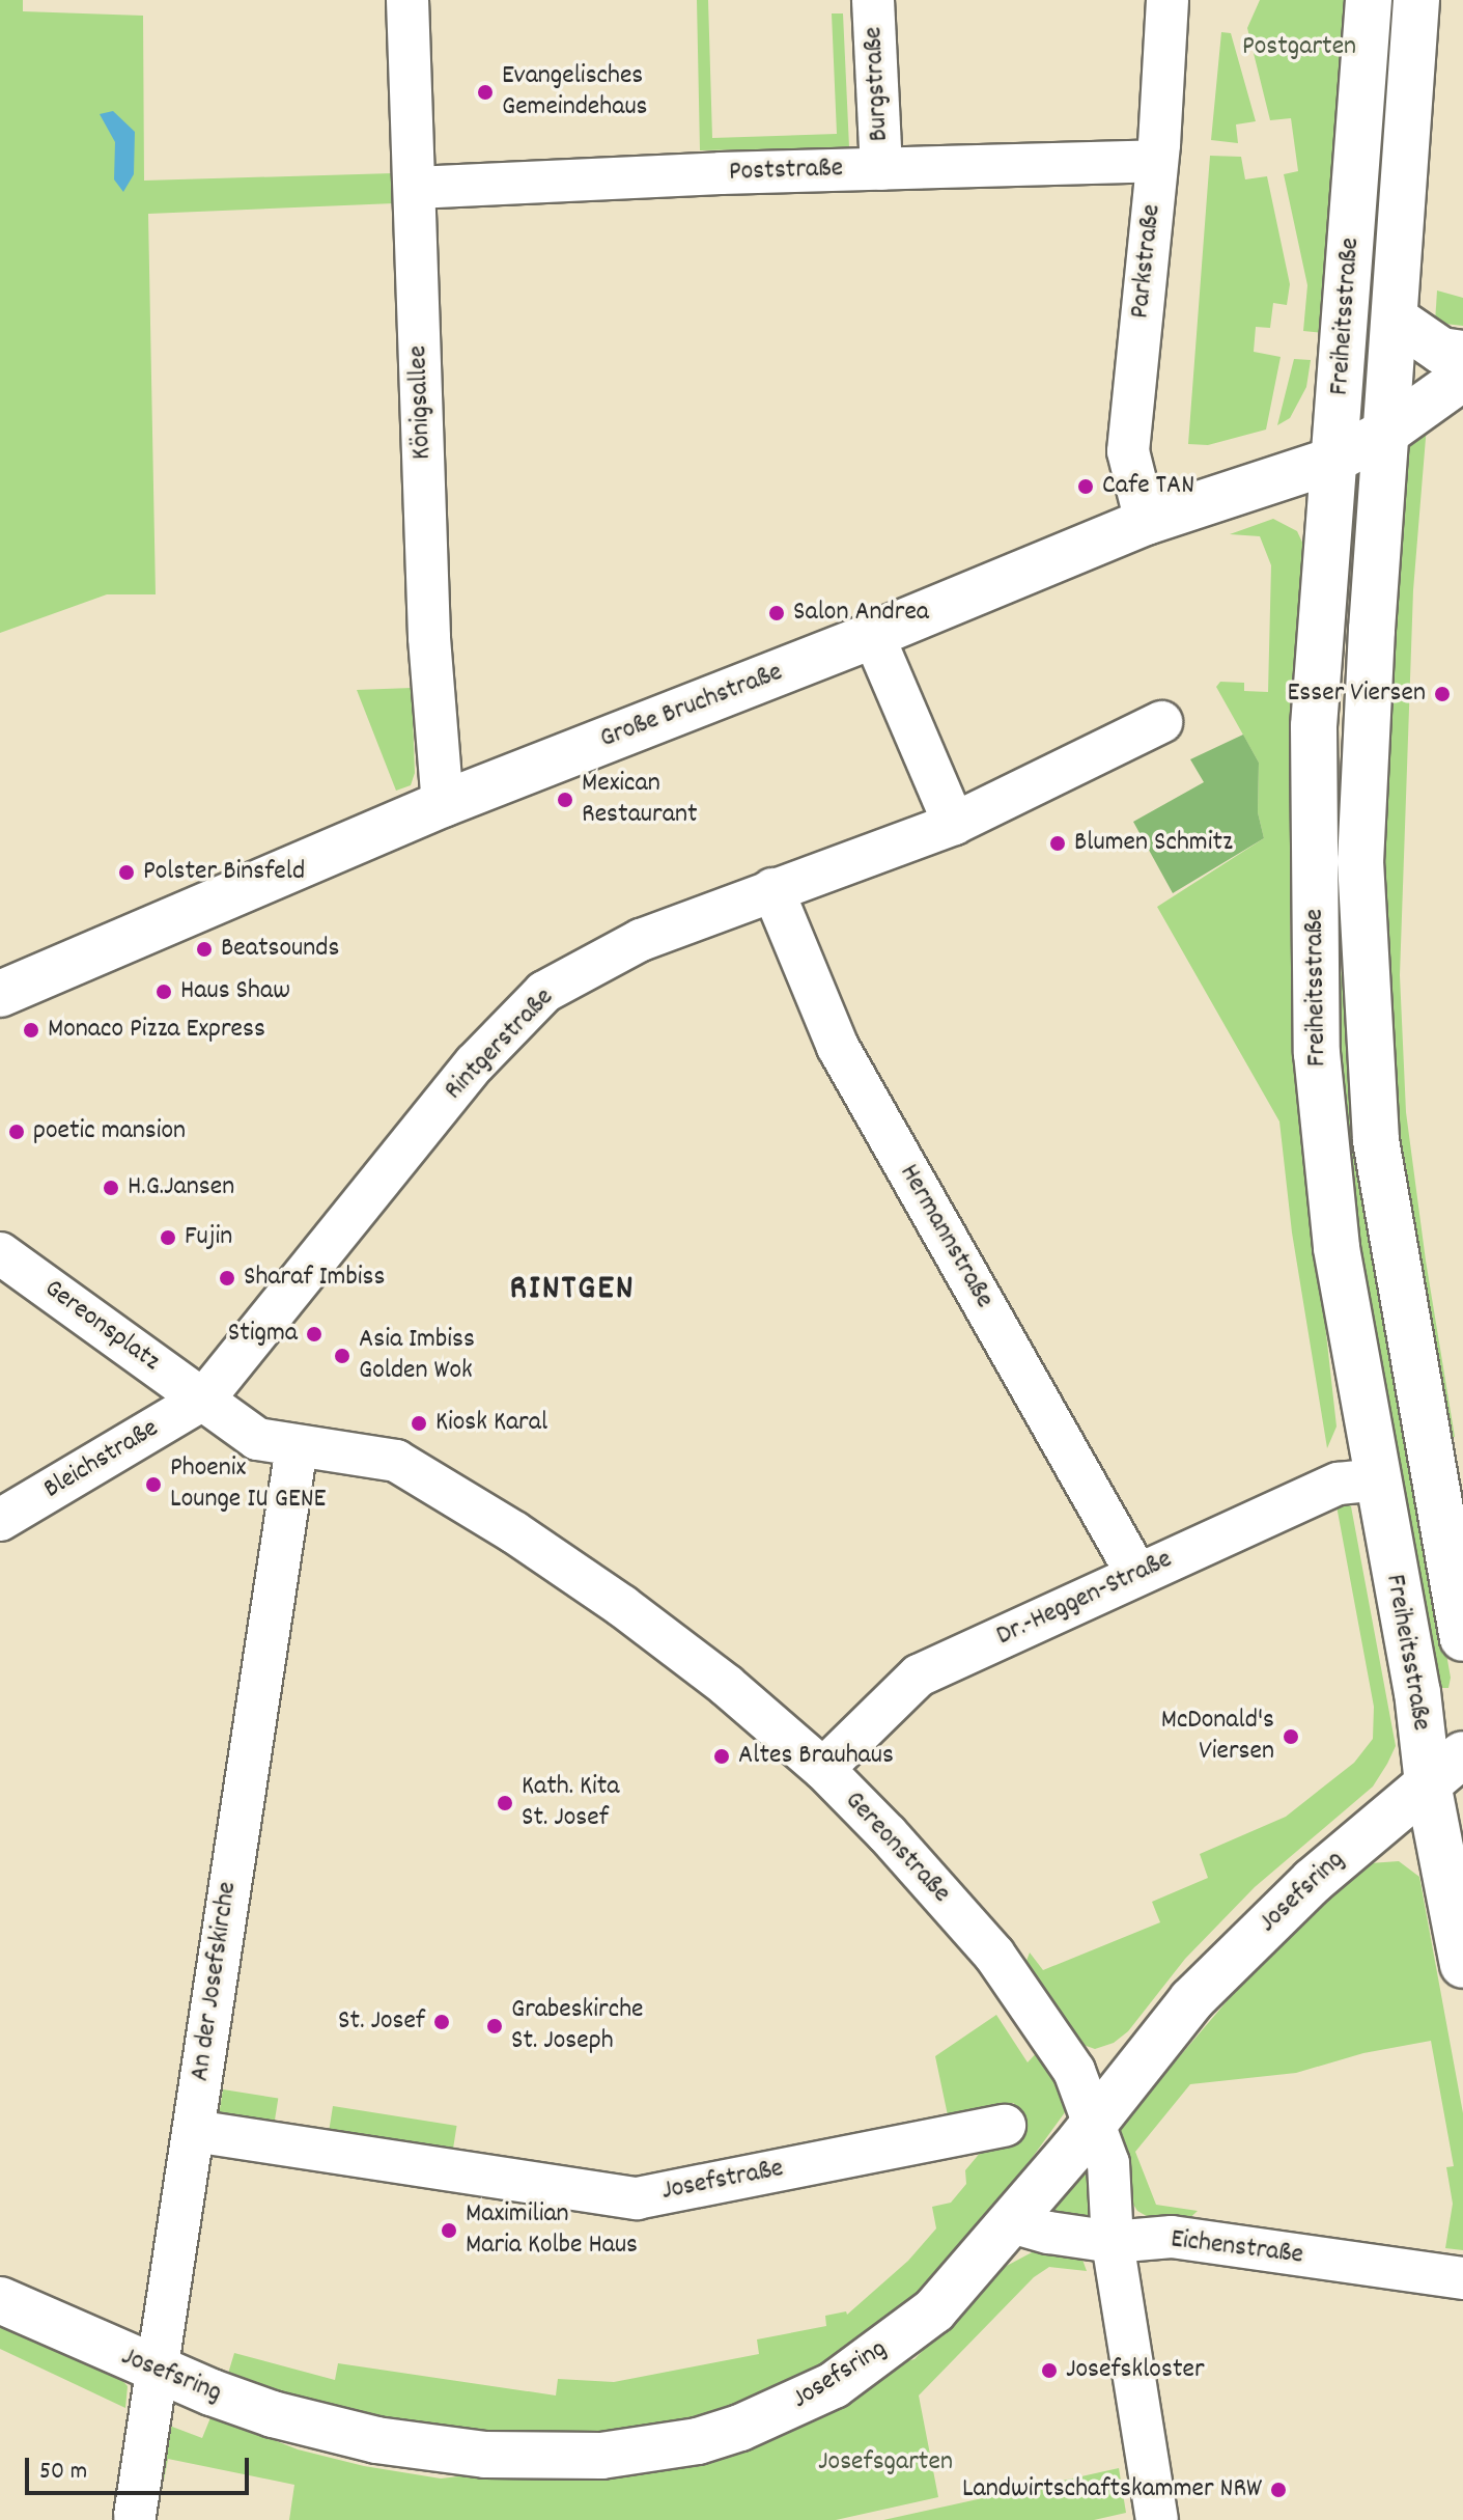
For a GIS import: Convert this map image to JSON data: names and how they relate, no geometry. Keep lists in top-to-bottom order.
{
  "streets": {
    "main road": ["Freiheitsstraße", "Große Bruchstraße", "Josefsring"],
    "street": [
      "Burgstraße",
      "Poststraße",
      "Parkstraße",
      "Königsallee",
      "Rintgerstraße",
      "Hermannstraße",
      "Gereonsplatz",
      "Bleichstraße",
      "Dr.-Heggen-Straße",
      "Gereonstraße",
      "An der Josefskirche",
      "Josefstraße",
      "Eichenstraße"
    ]
  },
  "crossings": [
    ["Burgstraße", "Poststraße"],
    ["Poststraße", "Parkstraße"],
    ["Poststraße", "Königsallee"],
    ["Parkstraße", "Große Bruchstraße"],
    ["Freiheitsstraße", "Große Bruchstraße"],
    ["Freiheitsstraße", "Dr.-Heggen-Straße"],
    ["Freiheitsstraße", "Josefsring"],
    ["Königsallee", "Große Bruchstraße"],
    ["Rintgerstraße", "Hermannstraße"],
    ["Rintgerstraße", "Gereonsplatz"],
    ["Rintgerstraße", "Bleichstraße"],
    ["Rintgerstraße", "Gereonstraße"],
    ["Hermannstraße", "Dr.-Heggen-Straße"],
    ["Gereonsplatz", "Bleichstraße"],
    ["Gereonsplatz", "Gereonstraße"],
    ["Bleichstraße", "Gereonstraße"],
    ["Dr.-Heggen-Straße", "Gereonstraße"],
    ["Gereonstraße", "Josefsring"],
    ["Gereonstraße", "An der Josefskirche"],
    ["Gereonstraße", "Eichenstraße"],
    ["Josefsring", "An der Josefskirche"],
    ["Josefsring", "Eichenstraße"],
    ["An der Josefskirche", "Josefstraße"]
  ],
  "districts": ["RINTGEN"],
  "parks": ["Postgarten", "Josefsgarten"],
  "places": [
    "Evangelisches Gemeindehaus",
    "Cafe TAN",
    "Salon Andrea",
    "Esser Viersen",
    "Mexican Restaurant",
    "Blumen Schmitz",
    "Polster Binsfeld",
    "Beatsounds",
    "Haus Shaw",
    "Monaco Pizza Express",
    "poetic mansion",
    "H.G.Jansen",
    "Fujin",
    "Sharaf Imbiss",
    "Stigma",
    "Asia Imbiss Golden Wok",
    "Kiosk Karal",
    "Phoenix Lounge IU GENE",
    "McDonald's Viersen",
    "Altes Brauhaus",
    "Kath. Kita St. Josef",
    "St. Josef",
    "Grabeskirche St. Joseph",
    "Maximilian Maria Kolbe Haus",
    "Josefskloster",
    "Landwirtschaftskammer NRW"
  ],
  "scale_bar": "50 m"
}
